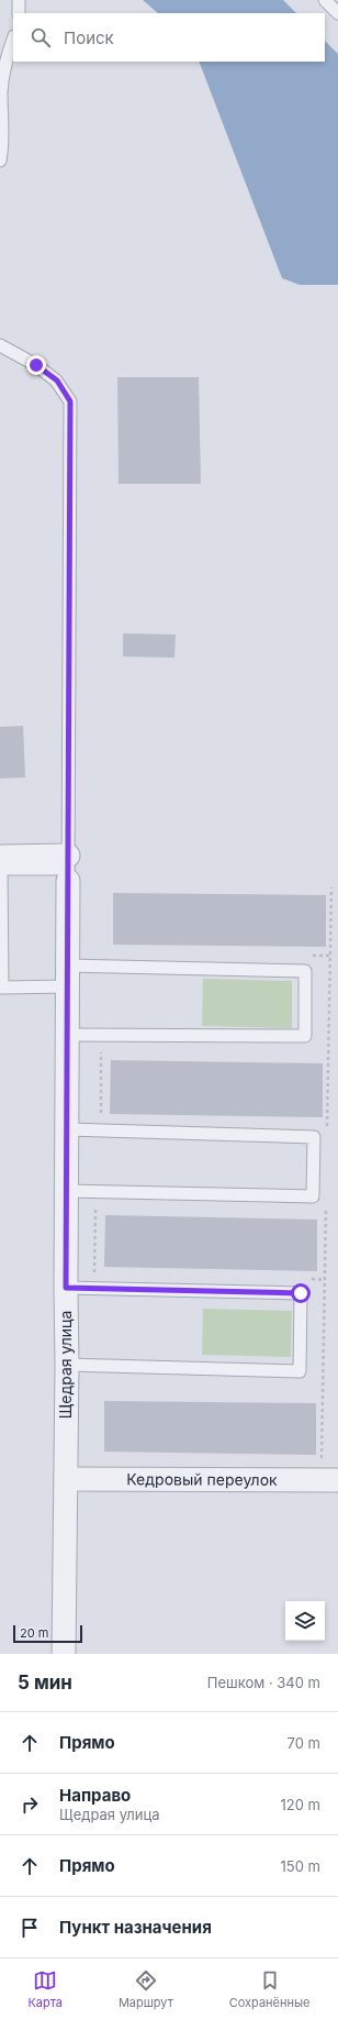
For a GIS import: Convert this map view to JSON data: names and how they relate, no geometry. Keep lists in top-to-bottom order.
{
  "streets": {
    "street": ["Щедрая улица", "Кедровый переулок"]
  },
  "crossings": [
    ["Щедрая улица", "Кедровый переулок"]
  ],
  "scale_bar": "20 m",
  "page": {
    "search": "Поиск",
    "scale": "20 m",
    "heading": ["5 мин", "Пешком · 340 m"],
    "list": [
      ["Прямо", "70 m"],
      ["Направо", "Щедрая улица", "120 m"],
      ["Прямо", "150 m"],
      "Пункт назначения"
    ],
    "nav": ["Карта", "Маршрут", "Сохранённые"]
  }
}
